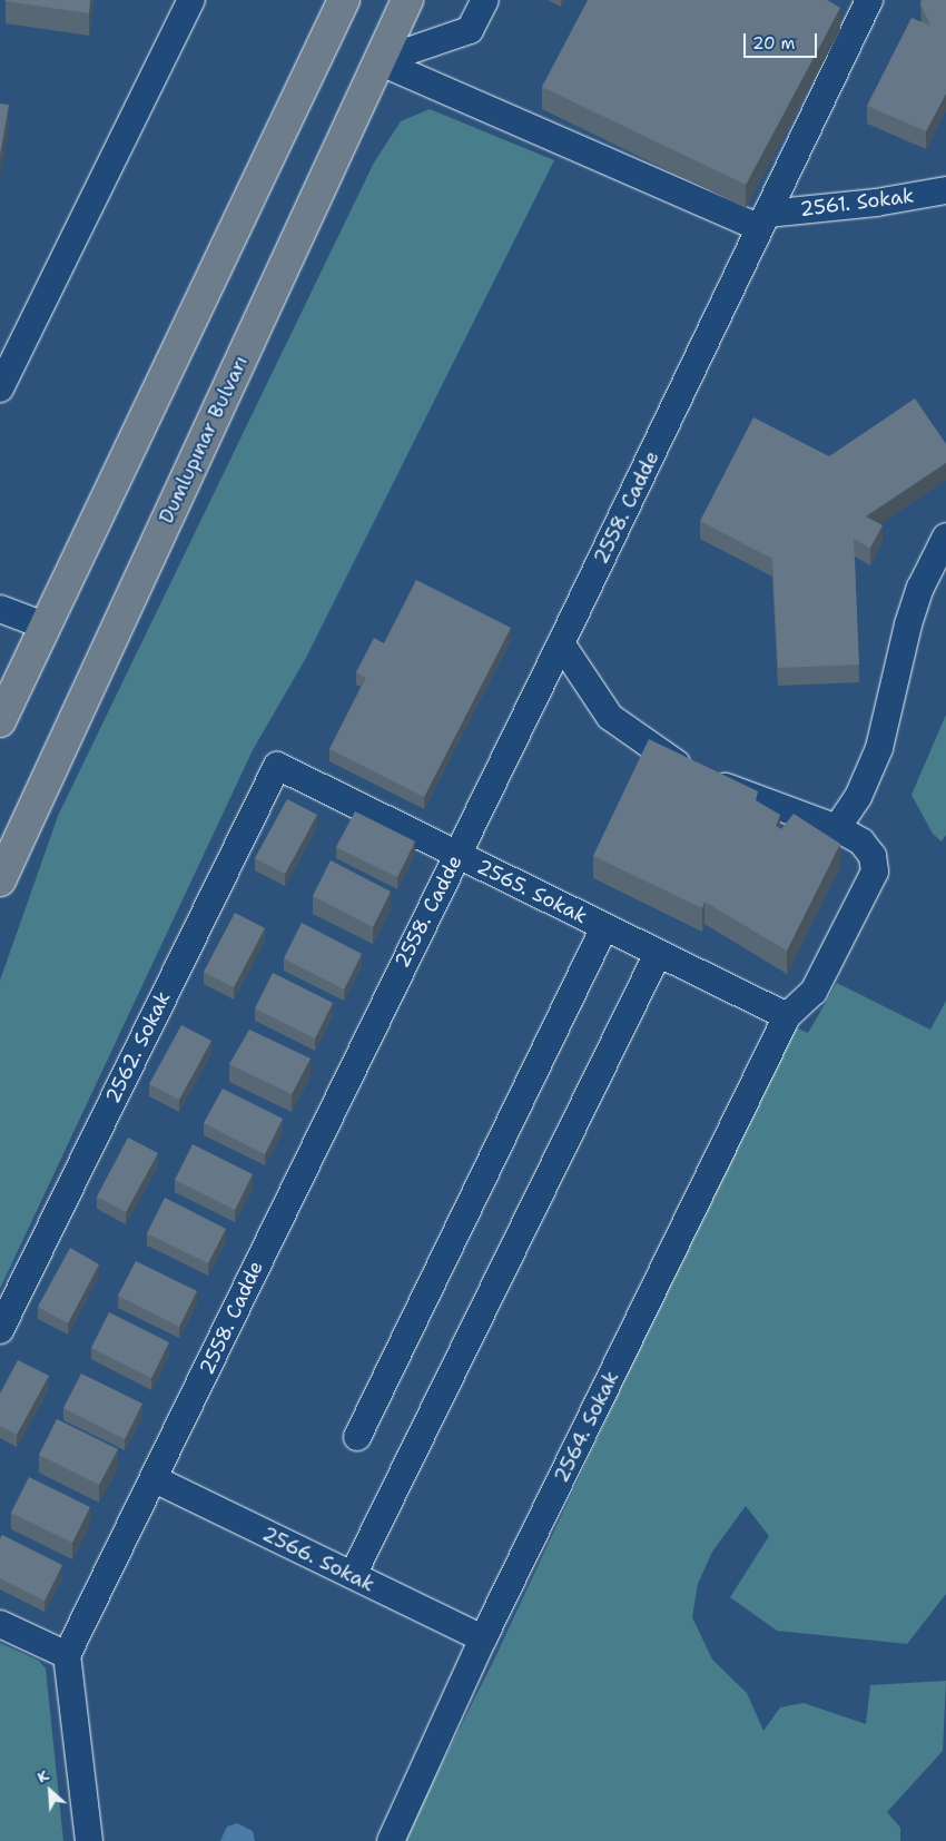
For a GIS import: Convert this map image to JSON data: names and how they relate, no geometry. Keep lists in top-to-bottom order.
{
  "streets": {
    "highway": ["Dumlupınar Bulvarı"],
    "street": [
      "2561. Sokak",
      "2558. Cadde",
      "2565. Sokak",
      "2562. Sokak",
      "2564. Sokak",
      "2566. Sokak"
    ]
  },
  "crossings": [
    ["2561. Sokak", "2558. Cadde"],
    ["2558. Cadde", "2565. Sokak"],
    ["2558. Cadde", "2566. Sokak"],
    ["2565. Sokak", "2562. Sokak"],
    ["2565. Sokak", "2564. Sokak"],
    ["2564. Sokak", "2566. Sokak"]
  ],
  "scale_bar": "20 m",
  "north": "top left"
}
